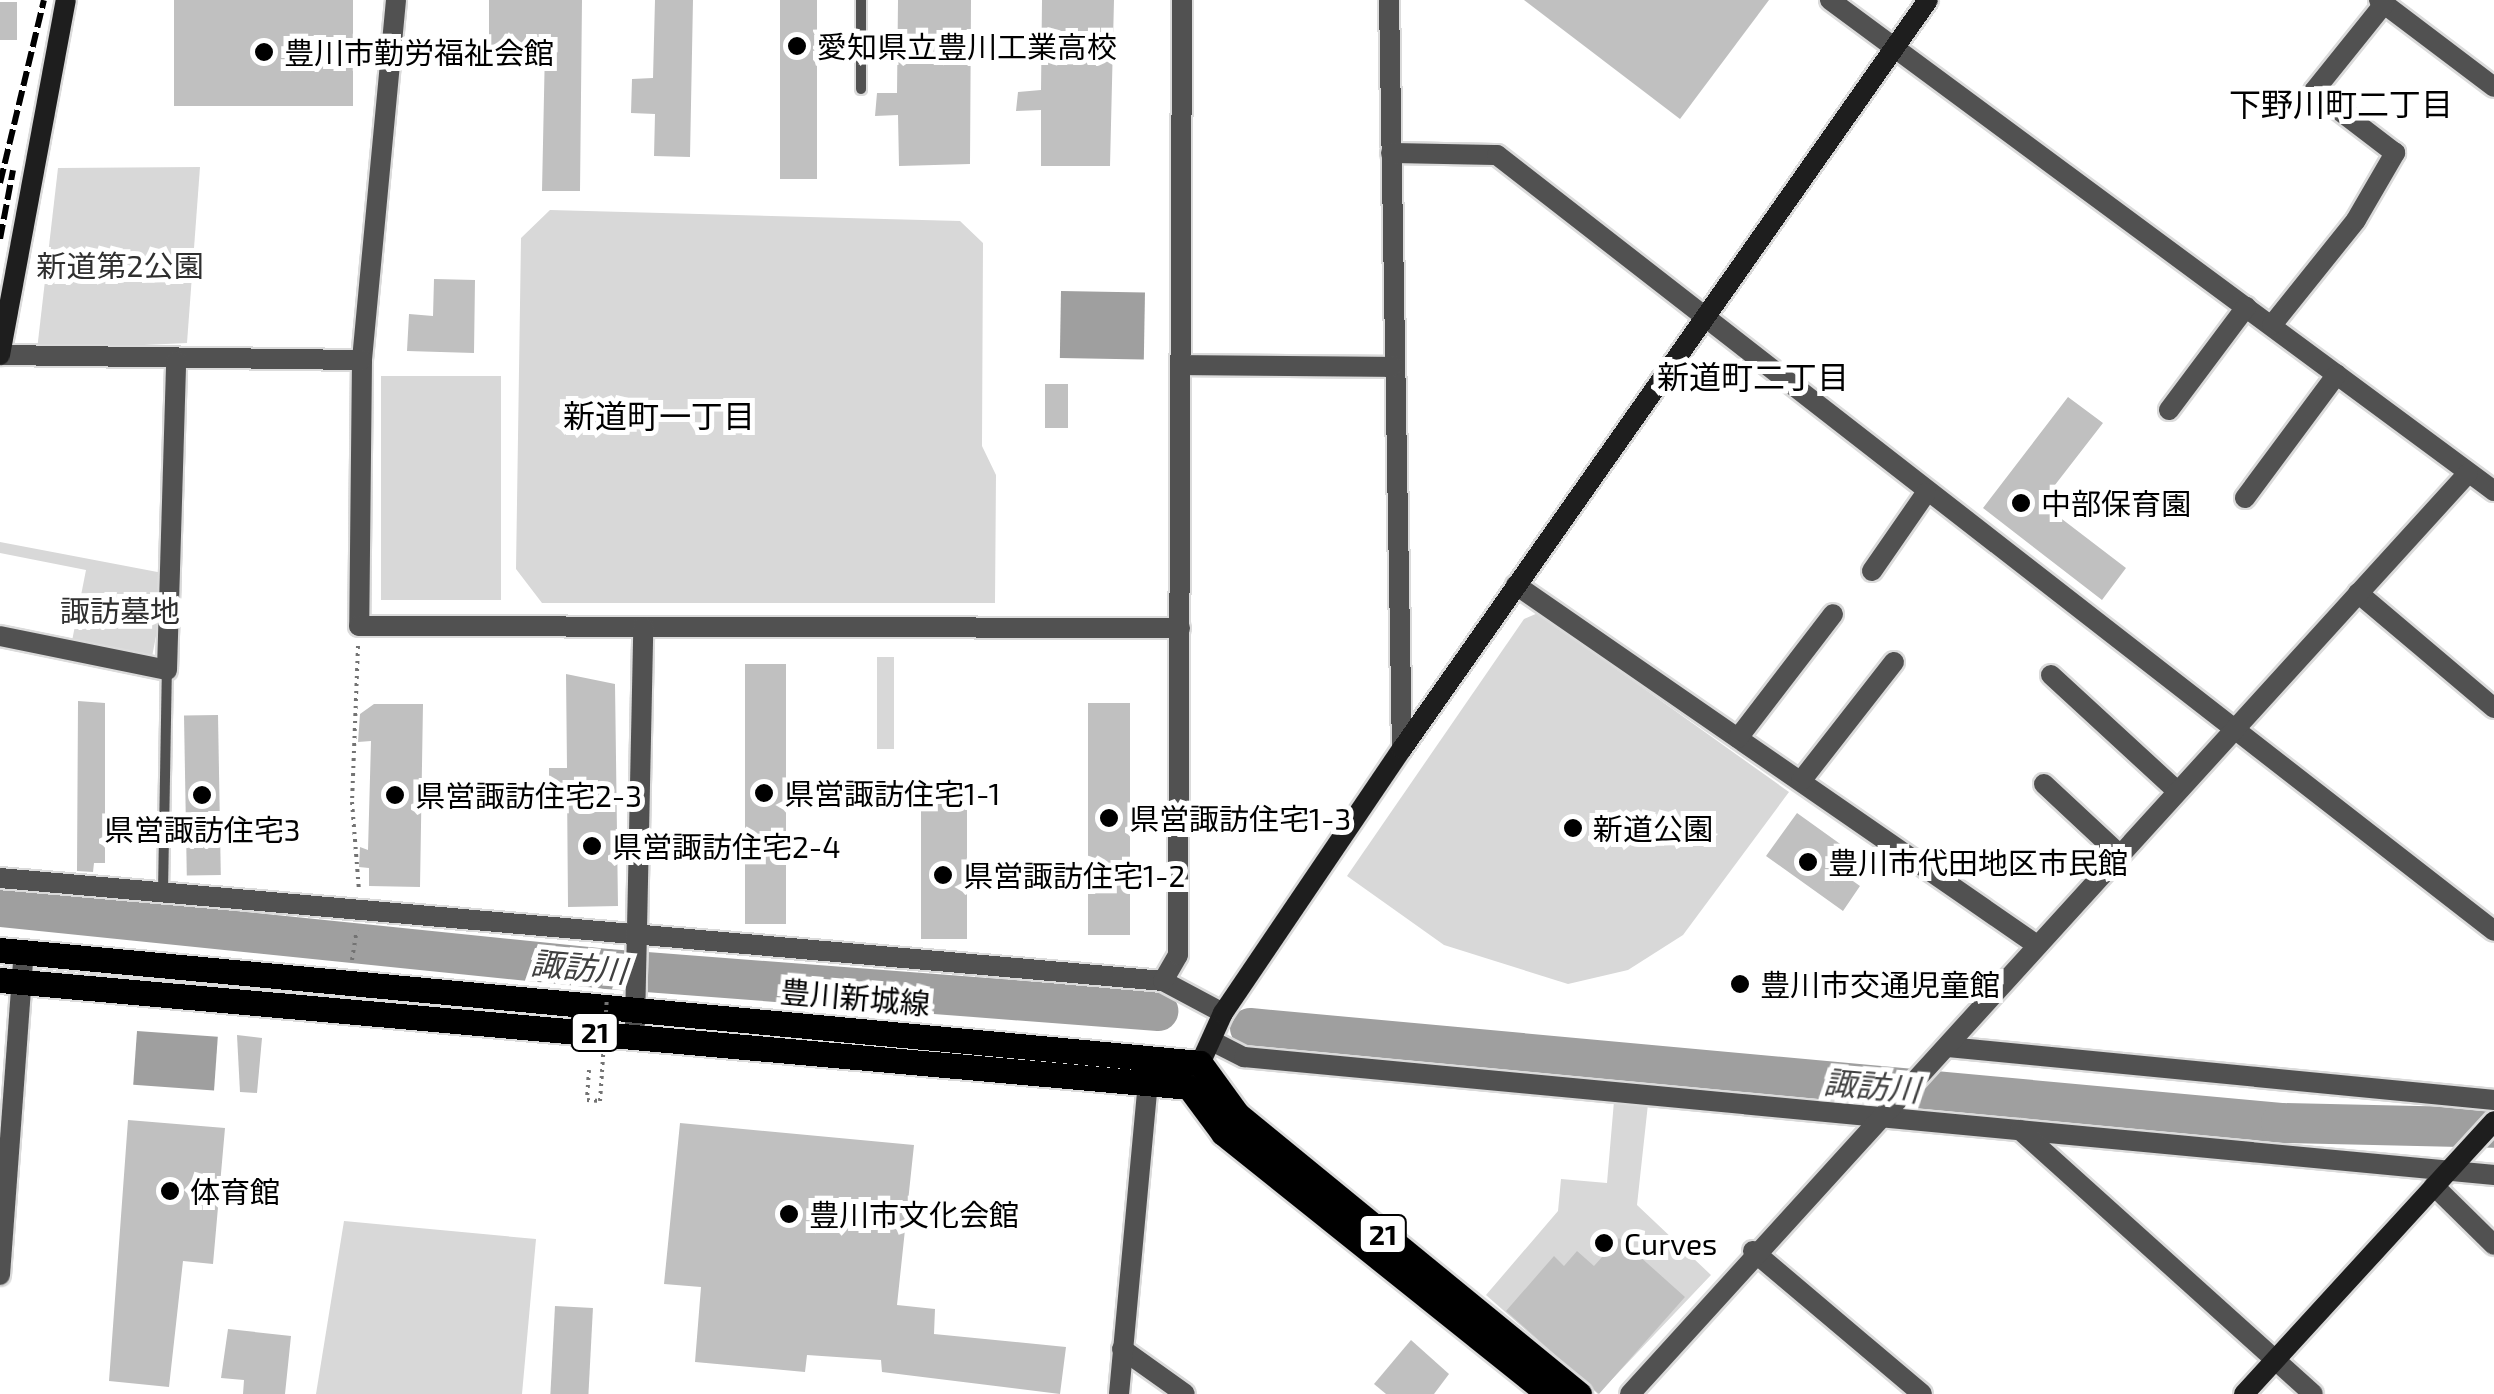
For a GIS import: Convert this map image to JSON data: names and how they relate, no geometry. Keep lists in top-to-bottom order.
{
  "streets": {
    "main road": ["豊川新城線", "21"]
  },
  "crossings": [
    ["豊川新城線", "21"]
  ],
  "districts": ["下野川町二丁目", "新道町二丁目", "新道町一丁目"],
  "water": ["諏訪川"],
  "parks": ["新道第2公園", "諏訪墓地"],
  "places": [
    "愛知県立豊川工業高校",
    "豊川市勤労福祉会館",
    "中部保育園",
    "県営諏訪住宅1-1",
    "県営諏訪住宅3",
    "県営諏訪住宅2-3",
    "県営諏訪住宅1-3",
    "新道公園",
    "県営諏訪住宅2-4",
    "豊川市代田地区市民館",
    "県営諏訪住宅1-2",
    "豊川市交通児童館",
    "体育館",
    "豊川市文化会館",
    "Curves"
  ]
}
